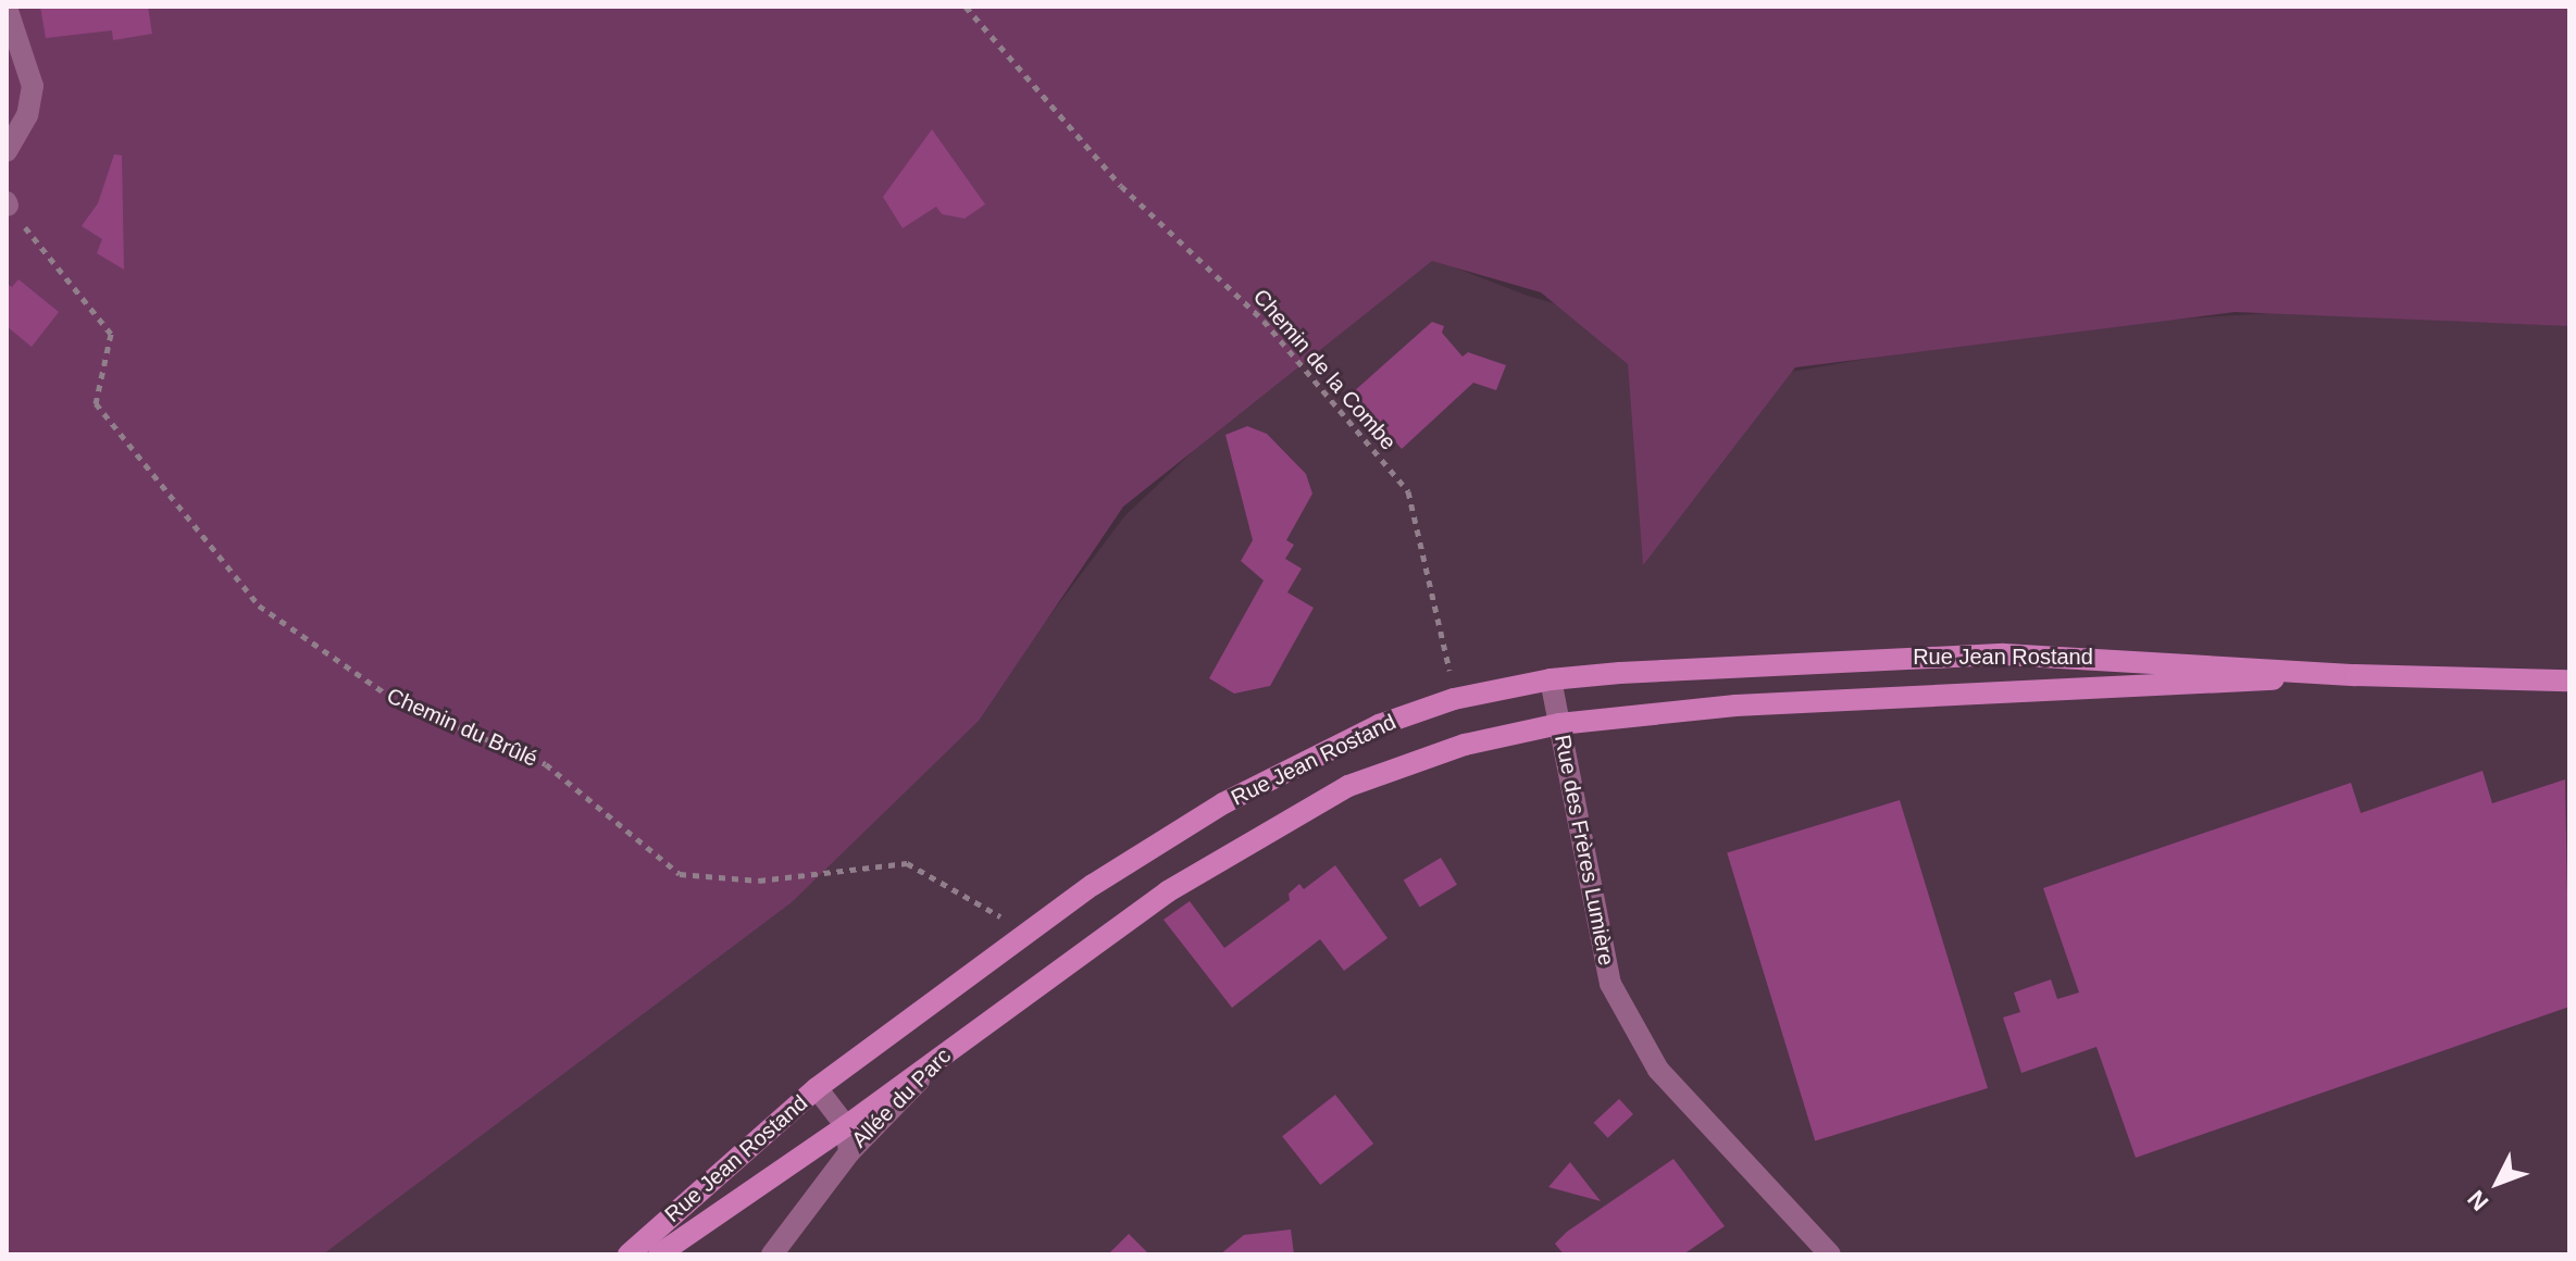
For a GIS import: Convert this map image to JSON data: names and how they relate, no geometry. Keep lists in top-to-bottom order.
{
  "streets": {
    "main road": ["Rue Jean Rostand"],
    "street": ["Rue des Frères Lumière", "Allée du Parc"],
    "path": ["Chemin de la Combe", "Chemin du Brûlé"]
  },
  "crossings": [
    ["Chemin de la Combe", "Rue Jean Rostand"],
    ["Rue Jean Rostand", "Chemin du Brûlé"],
    ["Rue Jean Rostand", "Rue des Frères Lumière"],
    ["Rue Jean Rostand", "Allée du Parc"]
  ],
  "north": "bottom left"
}
